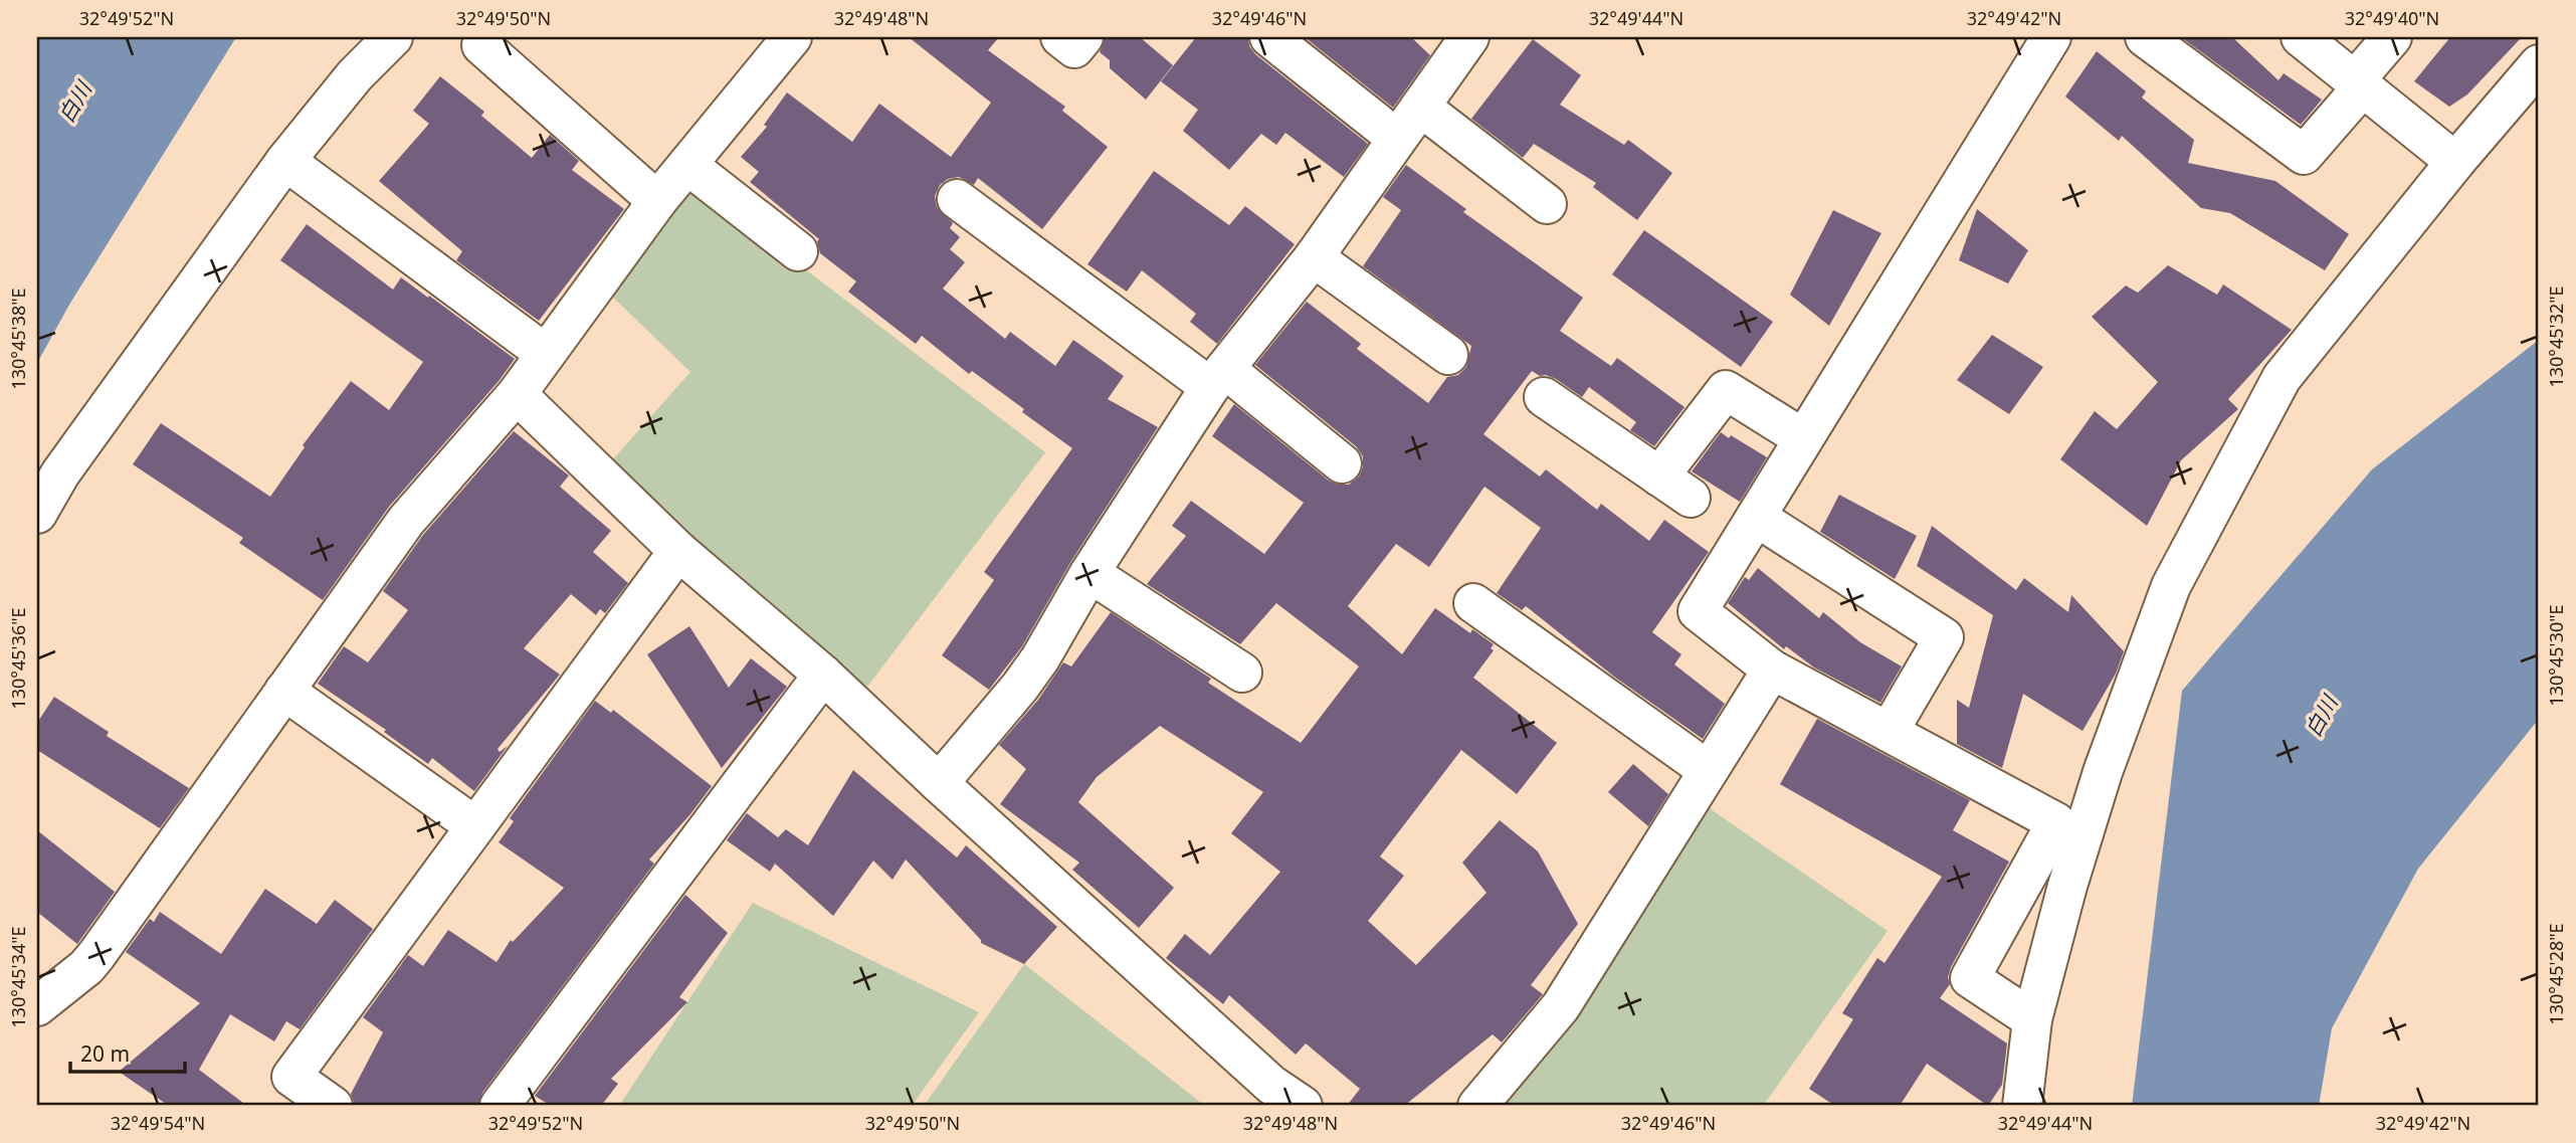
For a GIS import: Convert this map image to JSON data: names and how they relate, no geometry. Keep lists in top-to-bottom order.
{
  "water": ["白川"],
  "scale_bar": "20 m",
  "coordinates": [
    "32°49'52\"N",
    "32°49'50\"N",
    "32°49'48\"N",
    "32°49'46\"N",
    "32°49'44\"N",
    "32°49'42\"N",
    "32°49'40\"N",
    "130°45'32\"E",
    "130°45'38\"E",
    "130°45'30\"E",
    "130°45'36\"E",
    "130°45'28\"E",
    "130°45'34\"E",
    "32°49'54\"N"
  ]
}
